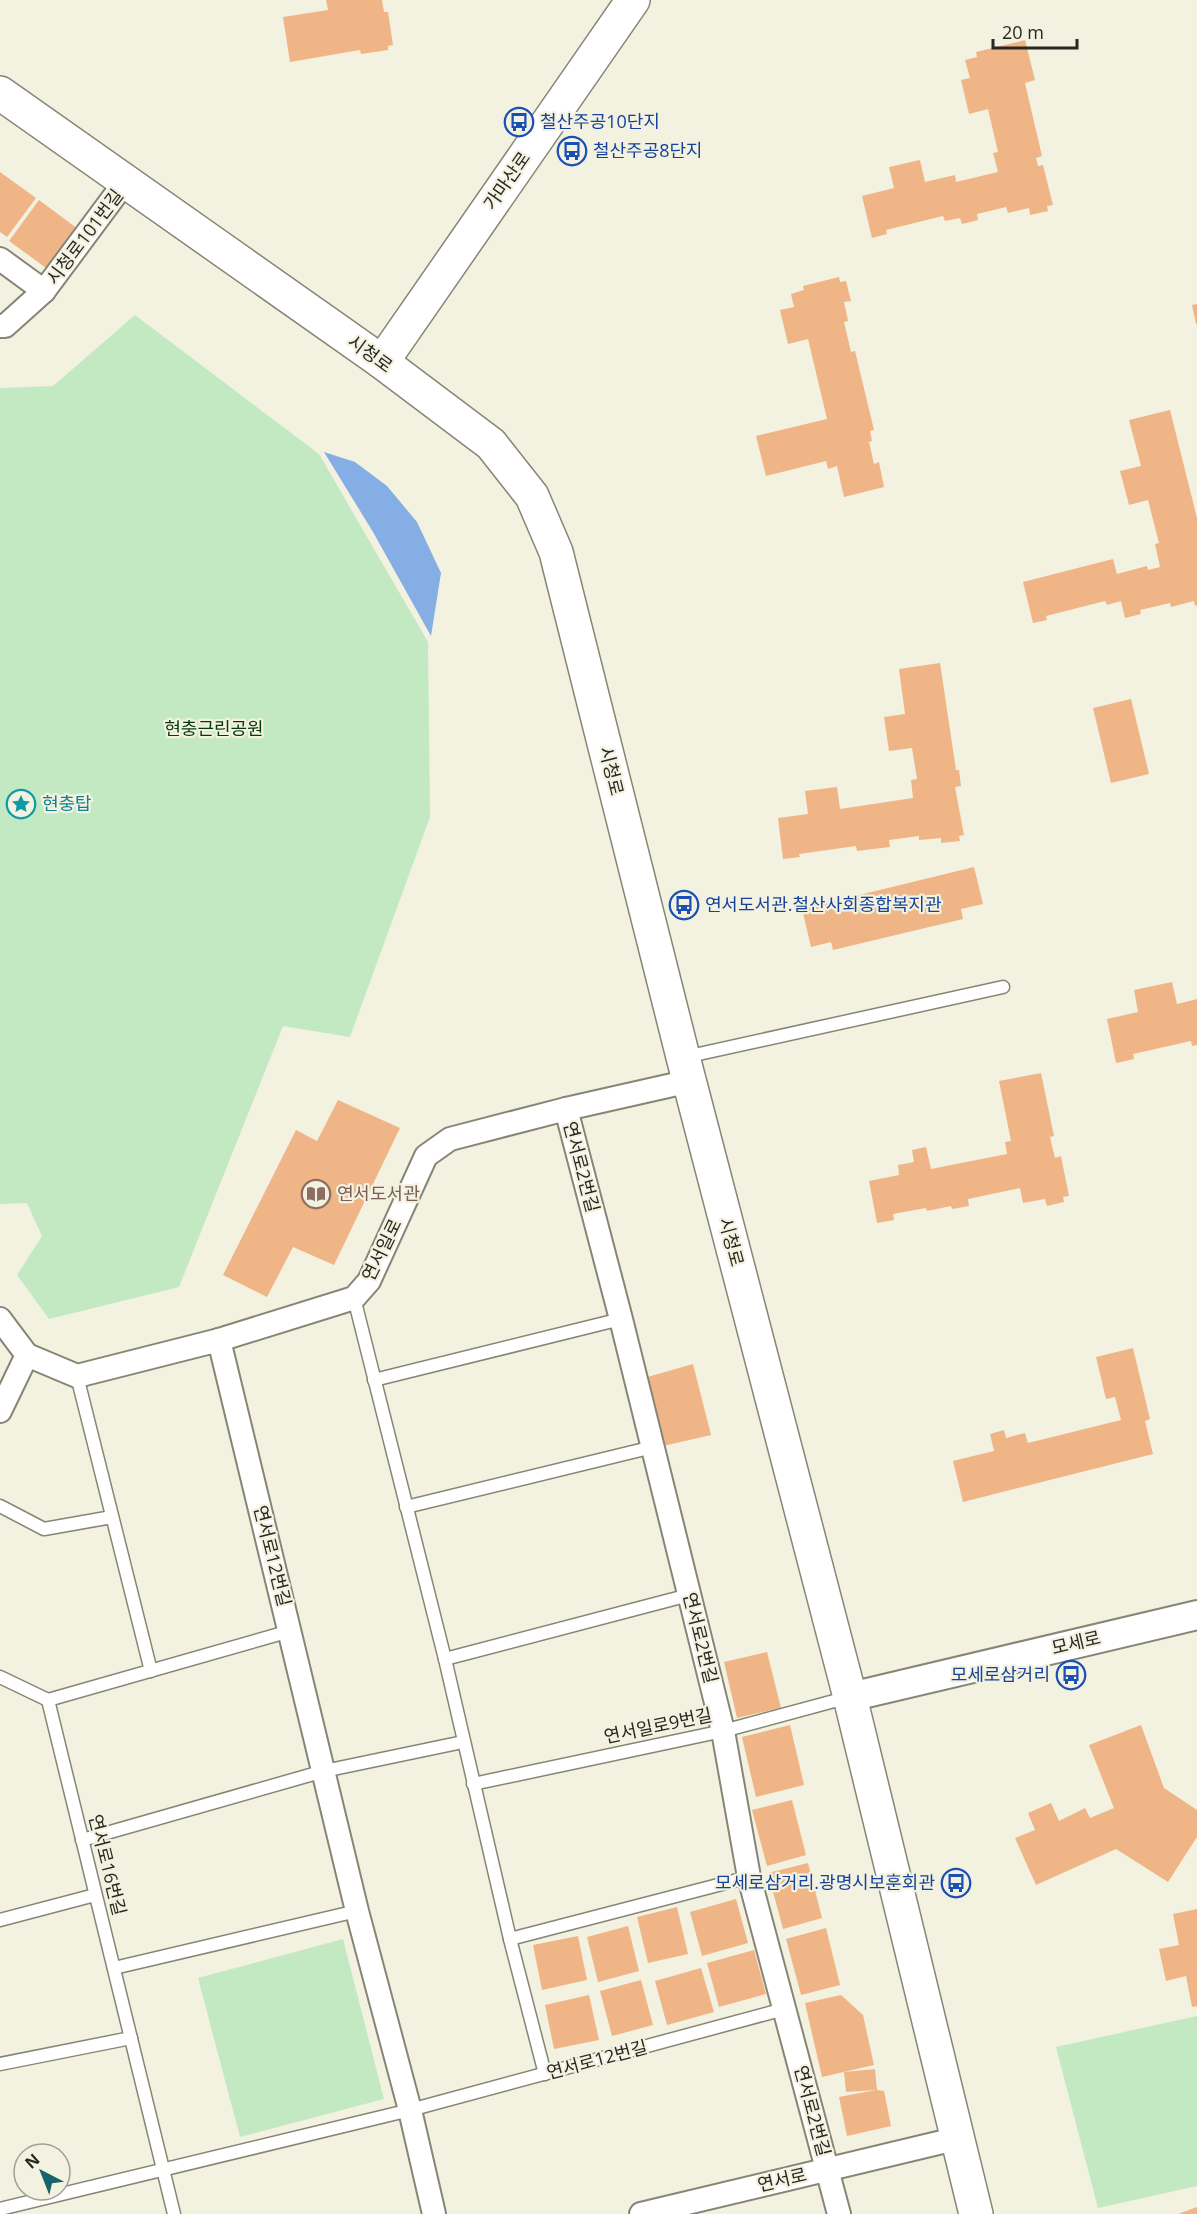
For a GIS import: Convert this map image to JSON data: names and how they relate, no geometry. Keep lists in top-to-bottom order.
{
  "streets": {
    "main road": ["가마산로", "시청로"],
    "street": [
      "시청로101번길",
      "연서로2번길",
      "연서일로",
      "연서로12번길",
      "모세로",
      "연서로"
    ],
    "lane": ["연서일로9번길", "연서로16번길"]
  },
  "crossings": [
    ["가마산로", "시청로"],
    ["시청로101번길", "시청로"],
    ["시청로", "연서일로"],
    ["시청로", "모세로"],
    ["시청로", "연서일로9번길"],
    ["시청로", "연서로"],
    ["연서로2번길", "연서일로"],
    ["연서로2번길", "연서로12번길"],
    ["연서로2번길", "연서일로9번길"],
    ["연서로2번길", "연서로"],
    ["연서일로", "연서로12번길"],
    ["연서로12번길", "연서로16번길"],
    ["모세로", "연서일로9번길"]
  ],
  "parks": ["현충근린공원"],
  "places": {
    "bus stop": [
      "철산주공10단지",
      "철산주공8단지",
      "연서도서관.철산사회종합복지관",
      "모세로삼거리",
      "모세로삼거리.광명시보훈회관"
    ],
    "place": ["현충탑"],
    "library": ["연서도서관"]
  },
  "scale_bar": "20 m",
  "north": "top left"
}
